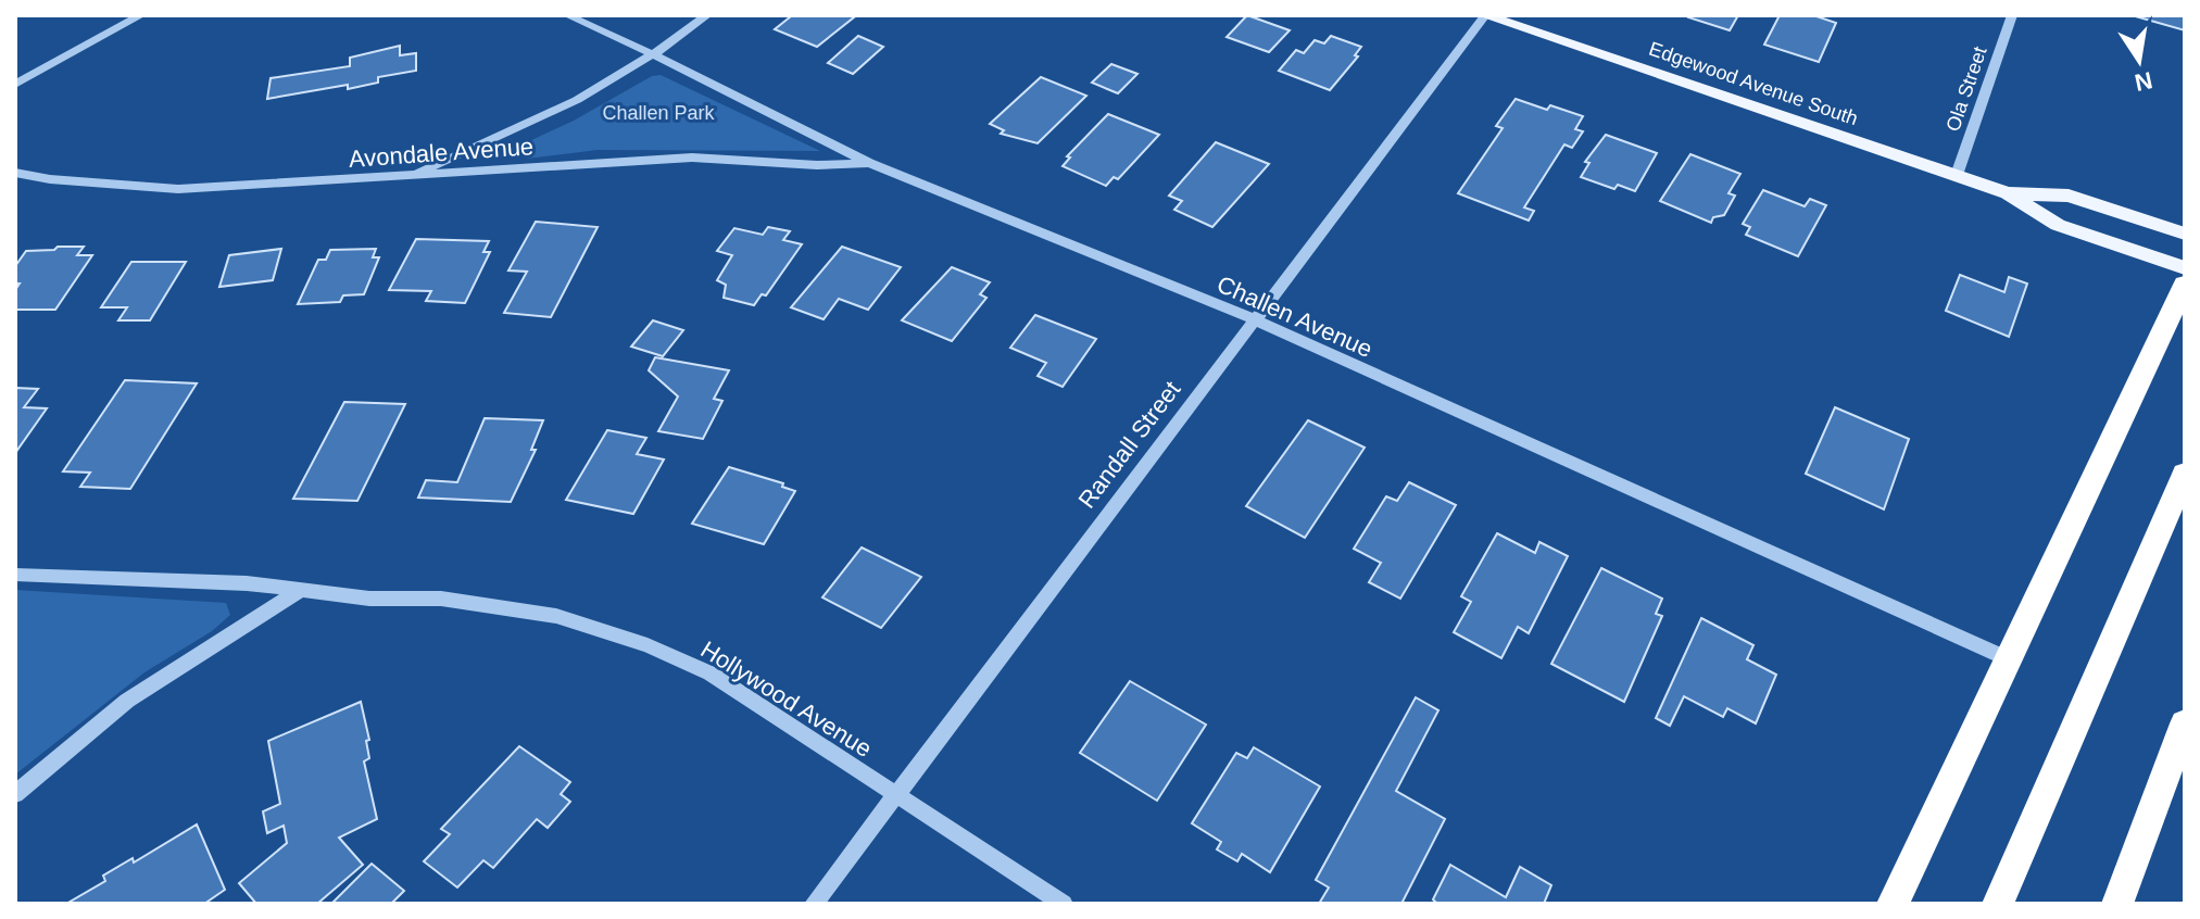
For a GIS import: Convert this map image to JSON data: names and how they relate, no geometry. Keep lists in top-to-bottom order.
{
  "streets": {
    "main road": ["Edgewood Avenue South"],
    "street": [
      "Ola Street",
      "Avondale Avenue",
      "Challen Avenue",
      "Randall Street",
      "Hollywood Avenue"
    ]
  },
  "crossings": [
    ["Edgewood Avenue South", "Ola Street"],
    ["Edgewood Avenue South", "Randall Street"],
    ["Avondale Avenue", "Challen Avenue"],
    ["Challen Avenue", "Randall Street"],
    ["Randall Street", "Hollywood Avenue"]
  ],
  "parks": ["Challen Park"],
  "north": "bottom"
}
